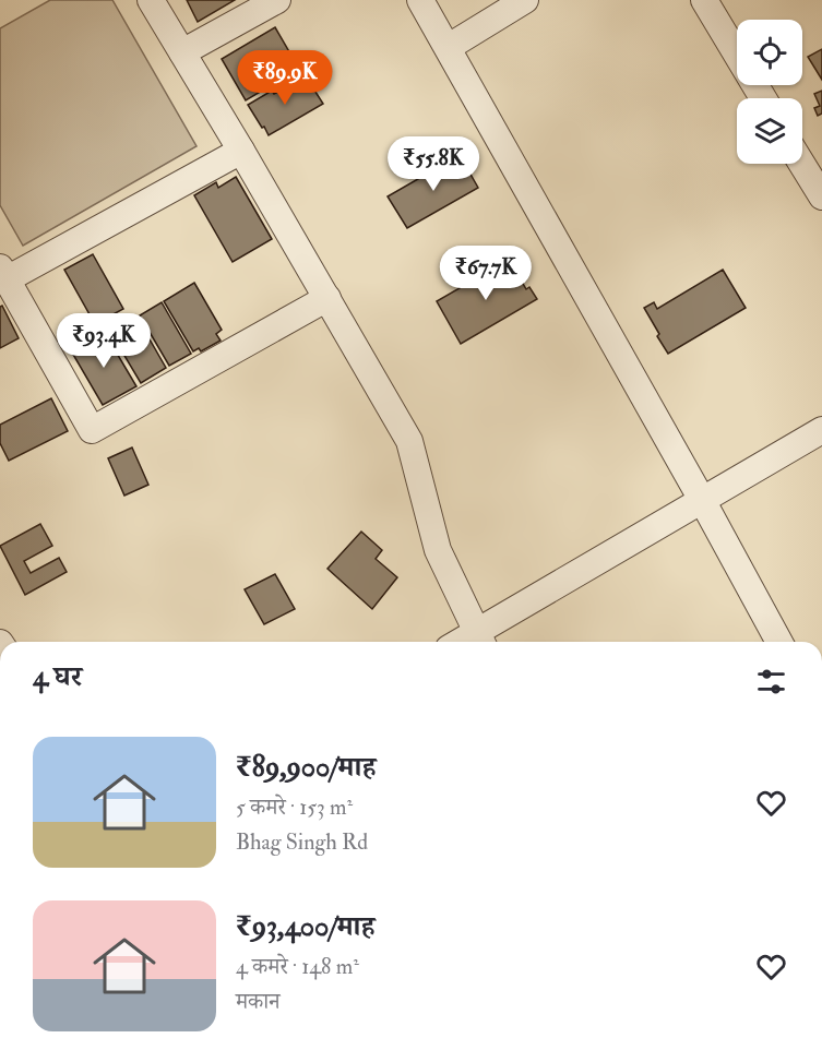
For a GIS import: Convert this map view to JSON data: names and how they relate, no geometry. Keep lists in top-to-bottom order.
{
  "page": {
    "price": [
      "₹89.9K",
      "₹55.8K",
      "₹67.7K",
      "₹93.4K"
    ],
    "heading": "4 घर",
    "list": [
      {
        "name": "₹89,900/माह",
        "note": "5 कमरे · 153 m² · Bhag Singh Rd"
      },
      {
        "name": "₹93,400/माह",
        "note": "4 कमरे · 148 m² · मकान"
      }
    ]
  }
}
